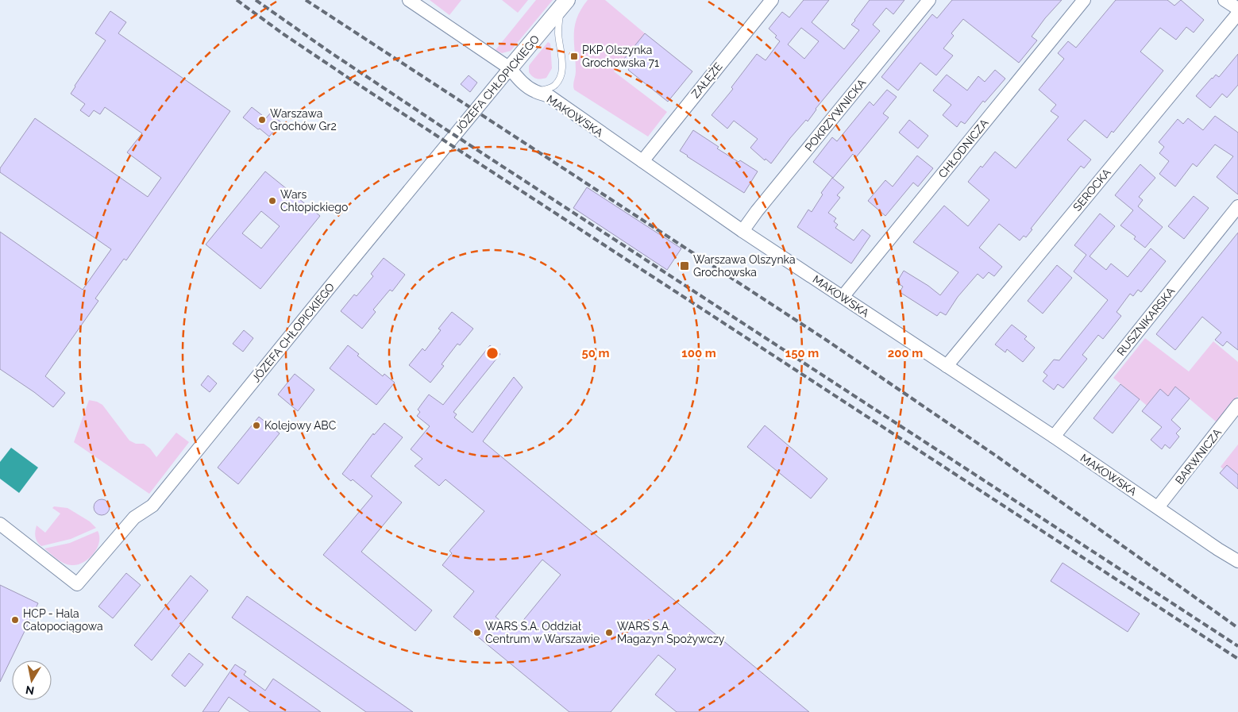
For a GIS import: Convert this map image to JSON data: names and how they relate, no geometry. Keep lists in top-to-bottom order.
{
  "streets": {
    "street": [
      "ZAŁĘŻE",
      "JÓZEFA CHŁOPICKIEGO",
      "POKRZYWNICKA",
      "MAKOWSKA",
      "CHŁODNICZA",
      "SEROCKA",
      "RUSZNIKARSKA",
      "BARWNICZA"
    ]
  },
  "crossings": [
    ["ZAŁĘŻE", "MAKOWSKA"],
    ["JÓZEFA CHŁOPICKIEGO", "MAKOWSKA"],
    ["POKRZYWNICKA", "MAKOWSKA"],
    ["MAKOWSKA", "CHŁODNICZA"],
    ["MAKOWSKA", "SEROCKA"],
    ["MAKOWSKA", "RUSZNIKARSKA"],
    ["MAKOWSKA", "BARWNICZA"]
  ],
  "places": {
    "transit": ["PKP Olszynka Grochowska 71", "Warszawa Olszynka Grochowska"],
    "other": [
      "Warszawa Grochów Gr2",
      "Wars Chłopickiego",
      "Kolejowy ABC",
      "HCP - Hala Całopociągowa",
      "WARS S.A. Oddział Centrum w Warszawie",
      "WARS S.A. Magazyn Spożywczy"
    ]
  },
  "north": "bottom",
  "rings": [
    "50 m",
    "100 m",
    "150 m",
    "200 m"
  ]
}
